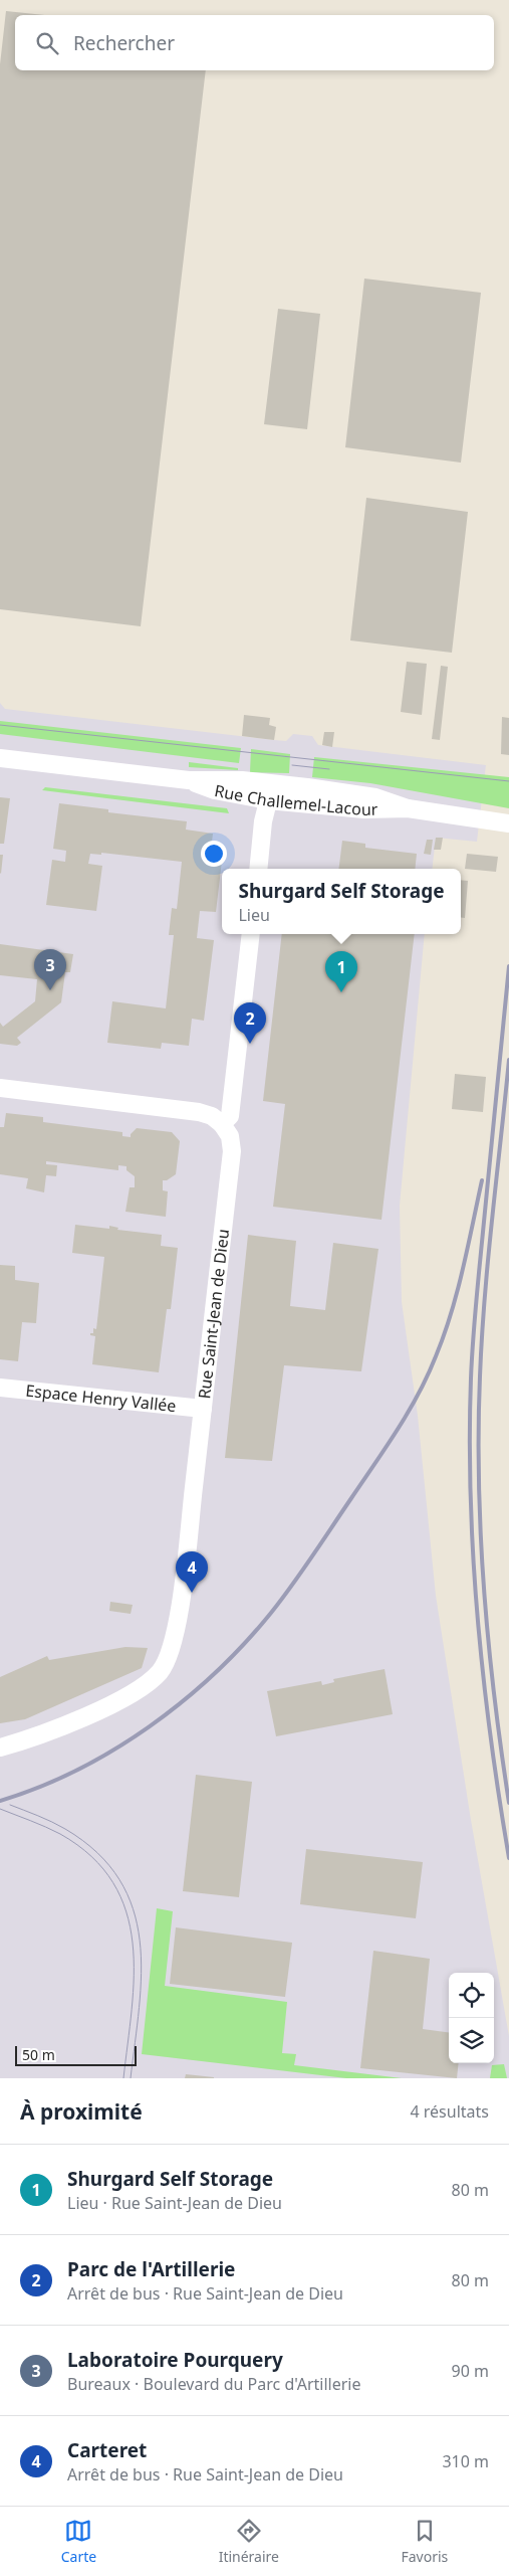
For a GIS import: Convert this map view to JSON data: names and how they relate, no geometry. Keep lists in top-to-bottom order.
{
  "streets": {
    "street": ["Rue Challemel-Lacour", "Rue Saint-Jean de Dieu", "Espace Henry Vallée"]
  },
  "crossings": [
    ["Rue Saint-Jean de Dieu", "Espace Henry Vallée"]
  ],
  "scale_bar": "50 m",
  "page": {
    "search": "Rechercher",
    "popup": ["Shurgard Self Storage", "Lieu"],
    "pins": [
      "3",
      "1",
      "2",
      "4"
    ],
    "scale": "50 m",
    "heading": ["À proximité", "4 résultats"],
    "list": [
      {
        "mark": "1",
        "name": "Shurgard Self Storage",
        "note": "Lieu · Rue Saint-Jean de Dieu",
        "value": "80 m"
      },
      {
        "mark": "2",
        "name": "Parc de l'Artillerie",
        "note": "Arrêt de bus · Rue Saint-Jean de Dieu",
        "value": "80 m"
      },
      {
        "mark": "3",
        "name": "Laboratoire Pourquery",
        "note": "Bureaux · Boulevard du Parc d'Artillerie",
        "value": "90 m"
      },
      {
        "mark": "4",
        "name": "Carteret",
        "note": "Arrêt de bus · Rue Saint-Jean de Dieu",
        "value": "310 m"
      }
    ],
    "nav": ["Carte", "Itinéraire", "Favoris"]
  }
}
